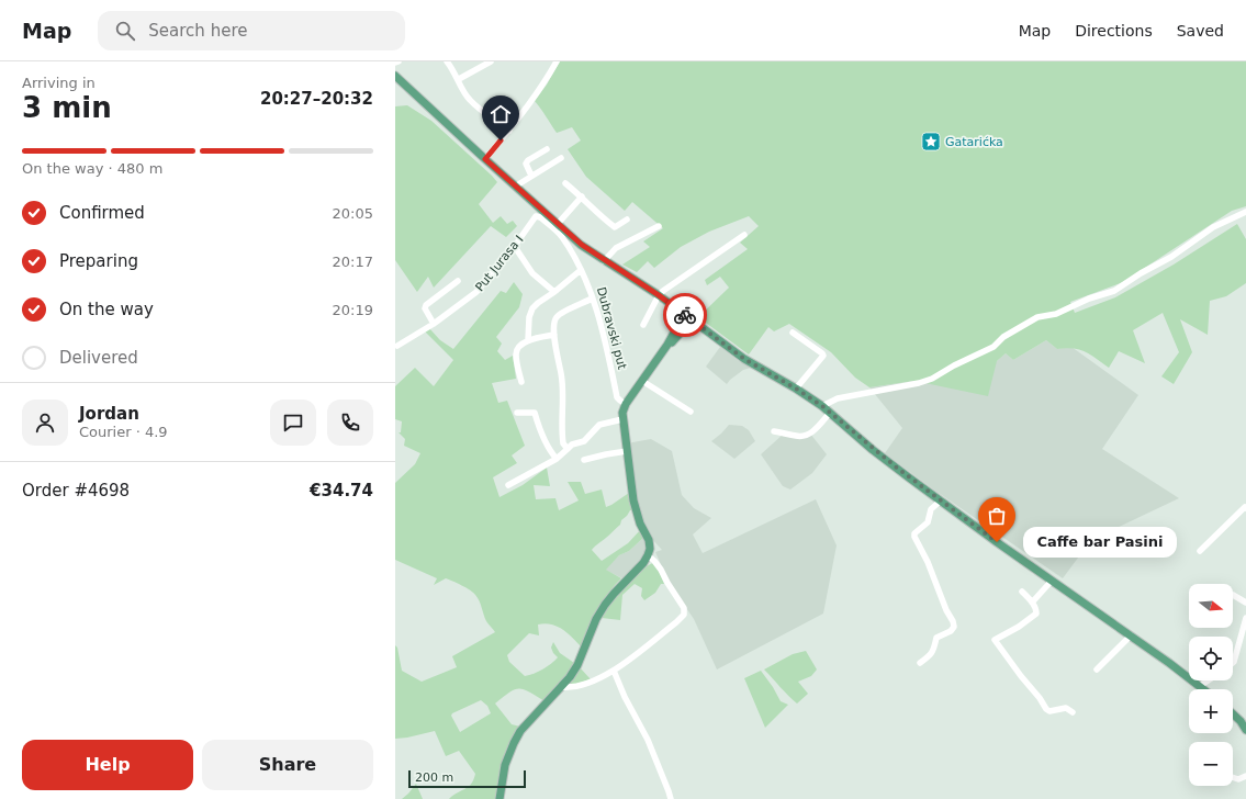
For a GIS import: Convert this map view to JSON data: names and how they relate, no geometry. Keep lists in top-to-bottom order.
{
  "streets": {
    "street": ["Put Jurasa I", "Dubravski put"]
  },
  "crossings": [
    ["Put Jurasa I", "Dubravski put"]
  ],
  "places": {
    "place": ["Gatarićka"],
    "other": ["Caffe bar Pasini"]
  },
  "scale_bar": "200 m",
  "north": "right",
  "page": {
    "header": "Map",
    "search": "Search here",
    "nav": ["Map", "Directions", "Saved"],
    "heading": ["3 min", "Arriving in", "20:27–20:32"],
    "panel": [
      "Jordan",
      "Courier · 4.9",
      "Order #4698",
      "€34.74"
    ],
    "bar": "On the way · 480 m",
    "list": [
      ["Confirmed", "20:05"],
      ["Preparing", "20:17"],
      ["On the way", "20:19"],
      "Delivered"
    ],
    "bubble": "Caffe bar Pasini",
    "map_buttons": ["+", "−"],
    "buttons": ["Help", "Share"],
    "scale": "200 m"
  }
}
